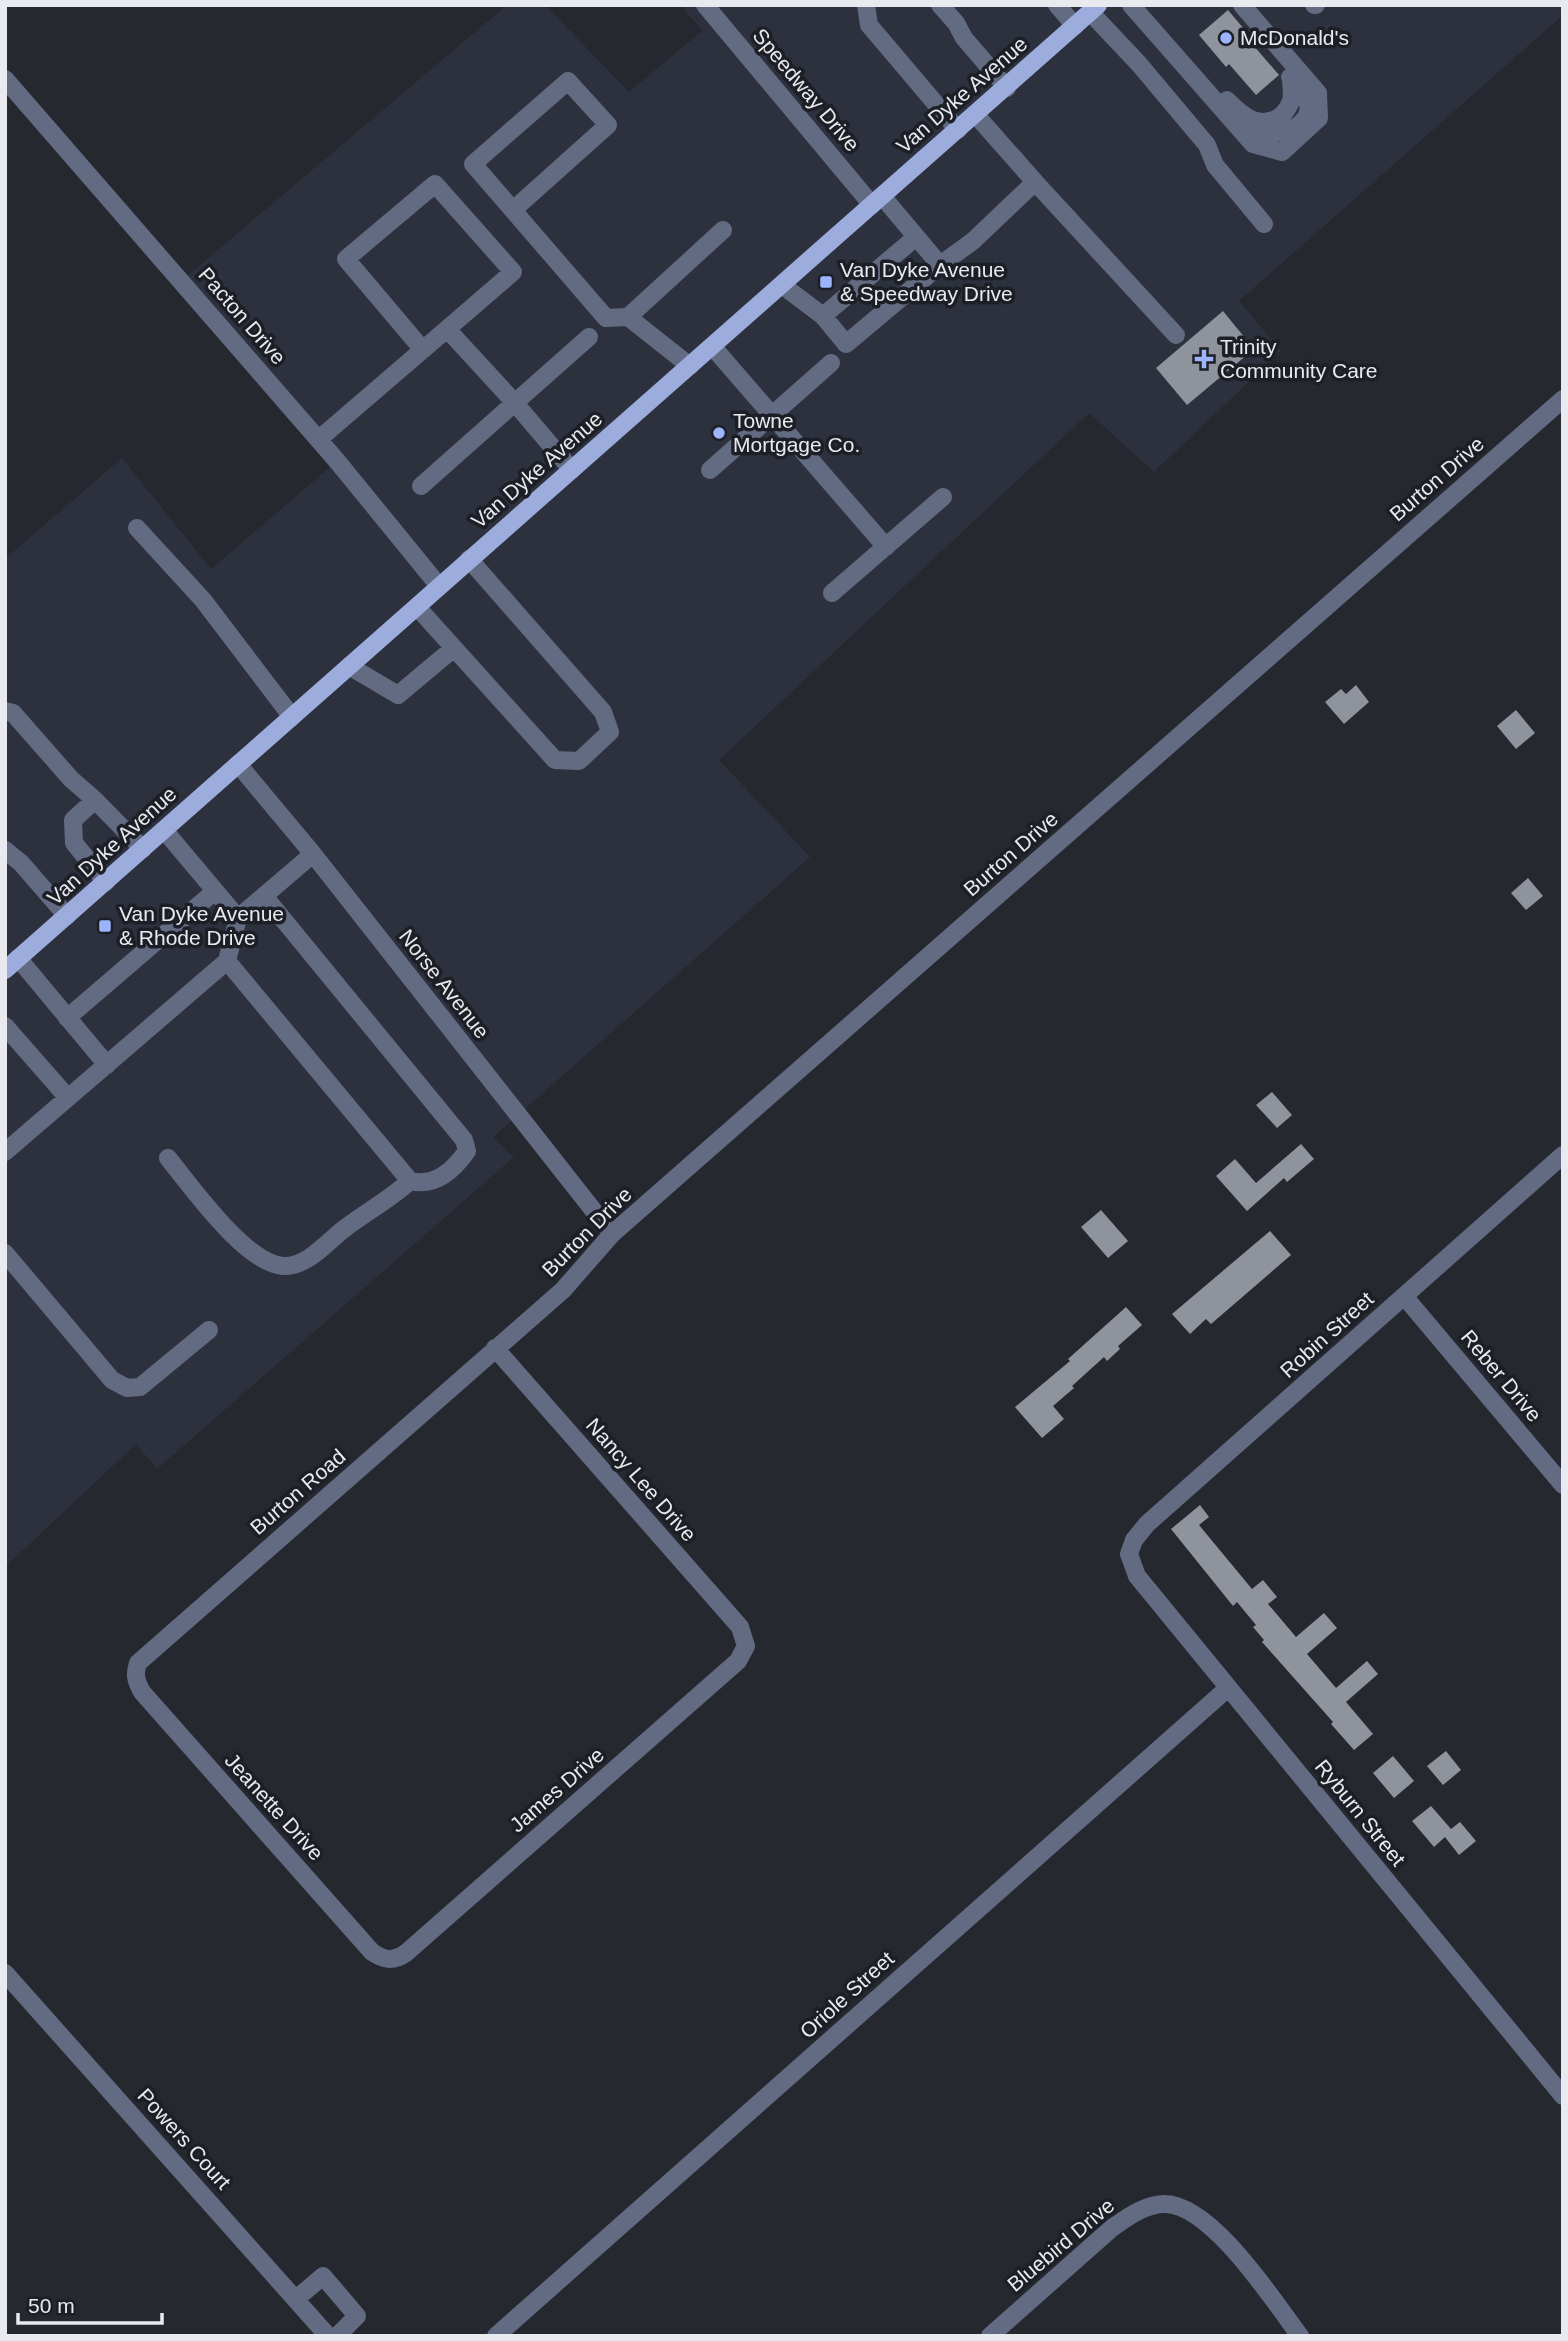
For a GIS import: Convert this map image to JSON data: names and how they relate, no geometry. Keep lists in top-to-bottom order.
{
  "streets": {
    "main road": ["Van Dyke Avenue"],
    "street": [
      "Speedway Drive",
      "Pacton Drive",
      "Burton Drive",
      "Norse Avenue",
      "Robin Street",
      "Reber Drive",
      "Nancy Lee Drive",
      "Burton Road",
      "James Drive",
      "Jeanette Drive",
      "Ryburn Street",
      "Oriole Street",
      "Powers Court",
      "Bluebird Drive"
    ]
  },
  "crossings": [
    ["Speedway Drive", "Van Dyke Avenue"],
    ["Van Dyke Avenue", "Pacton Drive"],
    ["Van Dyke Avenue", "Norse Avenue"],
    ["Burton Drive", "Norse Avenue"],
    ["Burton Drive", "Nancy Lee Drive"],
    ["Burton Drive", "Burton Road"],
    ["Robin Street", "Reber Drive"],
    ["Robin Street", "Ryburn Street"],
    ["Nancy Lee Drive", "Burton Road"],
    ["Nancy Lee Drive", "James Drive"],
    ["Burton Road", "Jeanette Drive"],
    ["James Drive", "Jeanette Drive"],
    ["Ryburn Street", "Oriole Street"]
  ],
  "places": {
    "other": ["McDonald's", "Towne Mortgage Co."],
    "transit": ["Van Dyke Avenue & Speedway Drive", "Van Dyke Avenue & Rhode Drive"],
    "health": ["Trinity Community Care"]
  },
  "scale_bar": "50 m"
}
